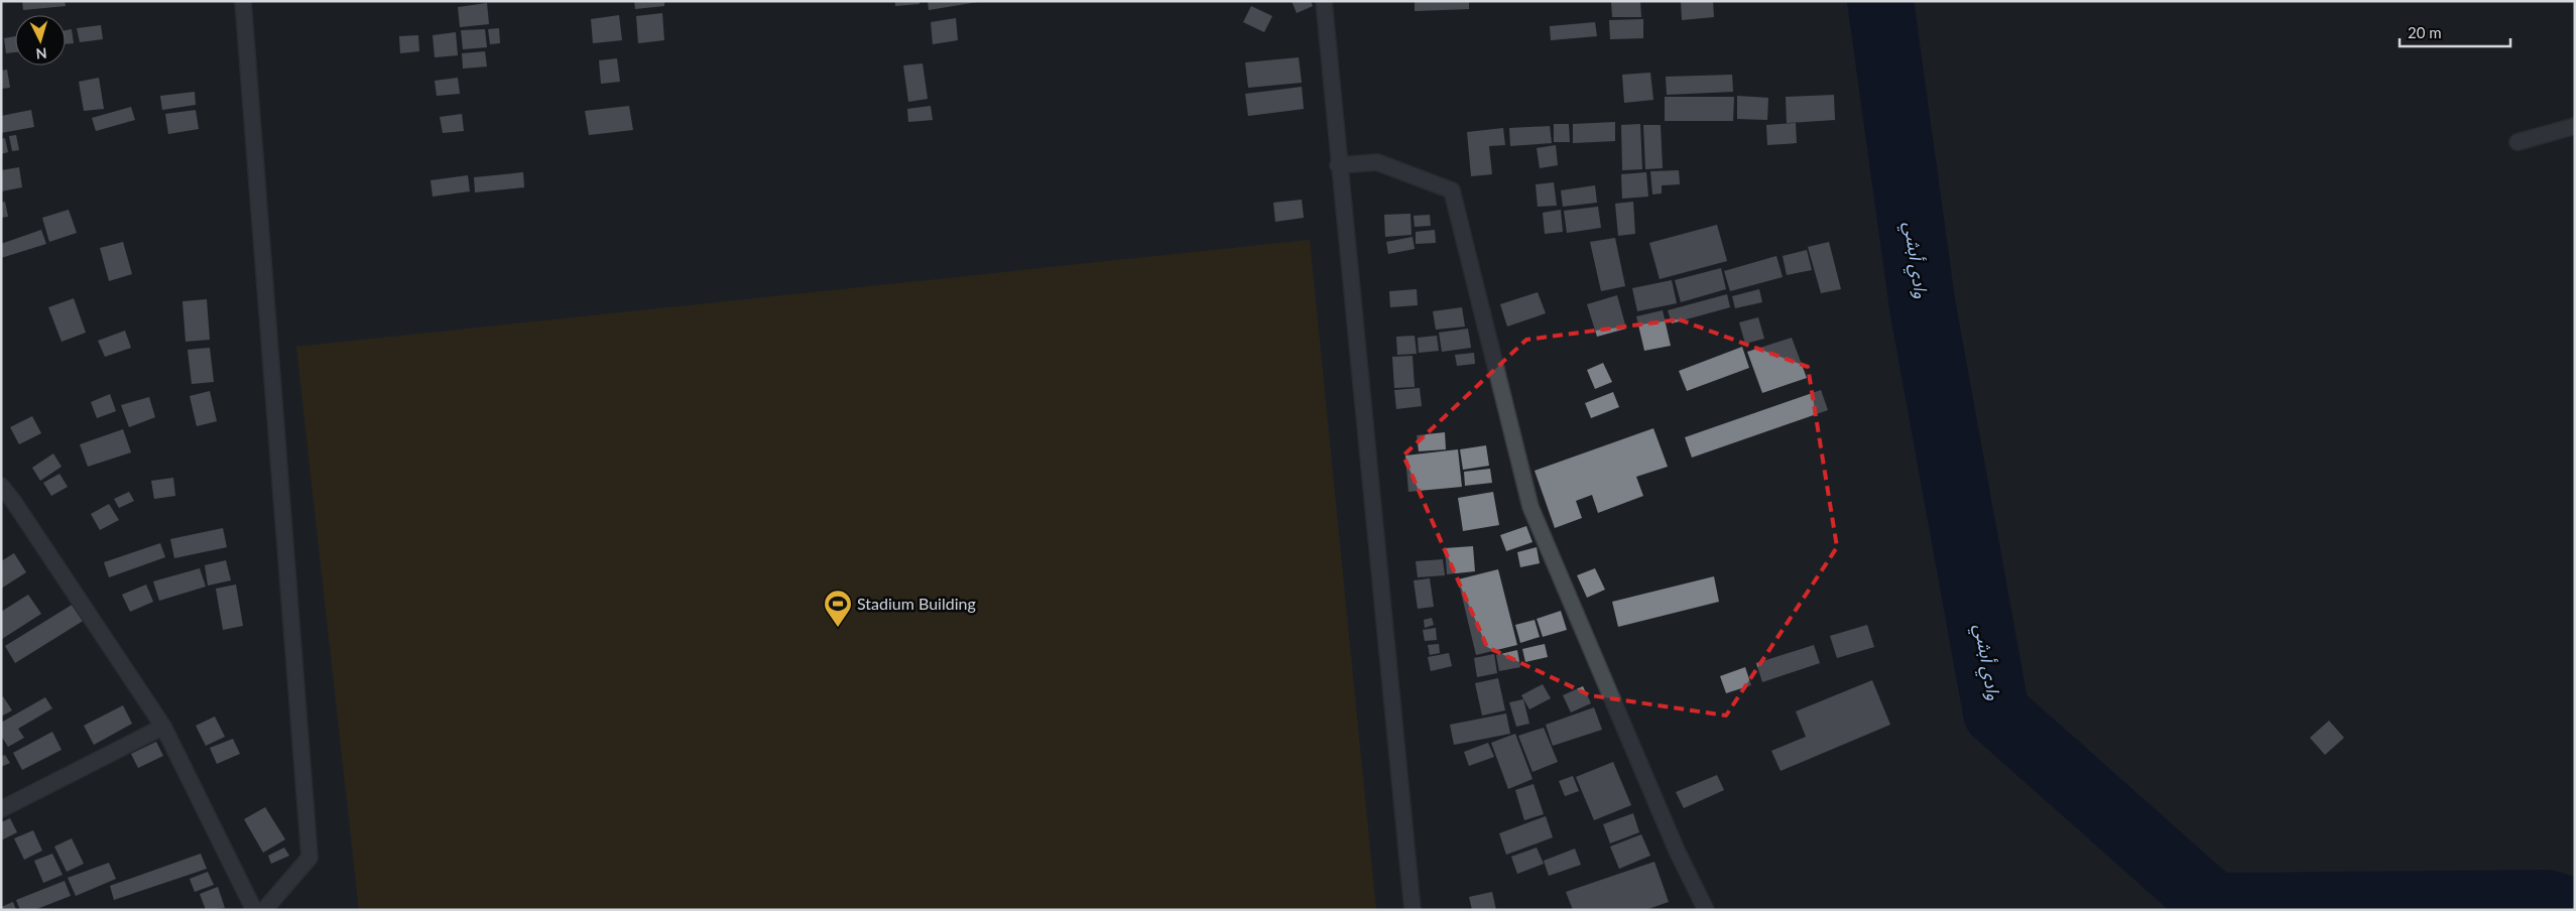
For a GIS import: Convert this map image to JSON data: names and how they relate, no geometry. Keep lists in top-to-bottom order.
{
  "water": ["وادي أبشي"],
  "places": {
    "sports": ["Stadium Building"]
  },
  "scale_bar": "20 m",
  "north": "bottom"
}
